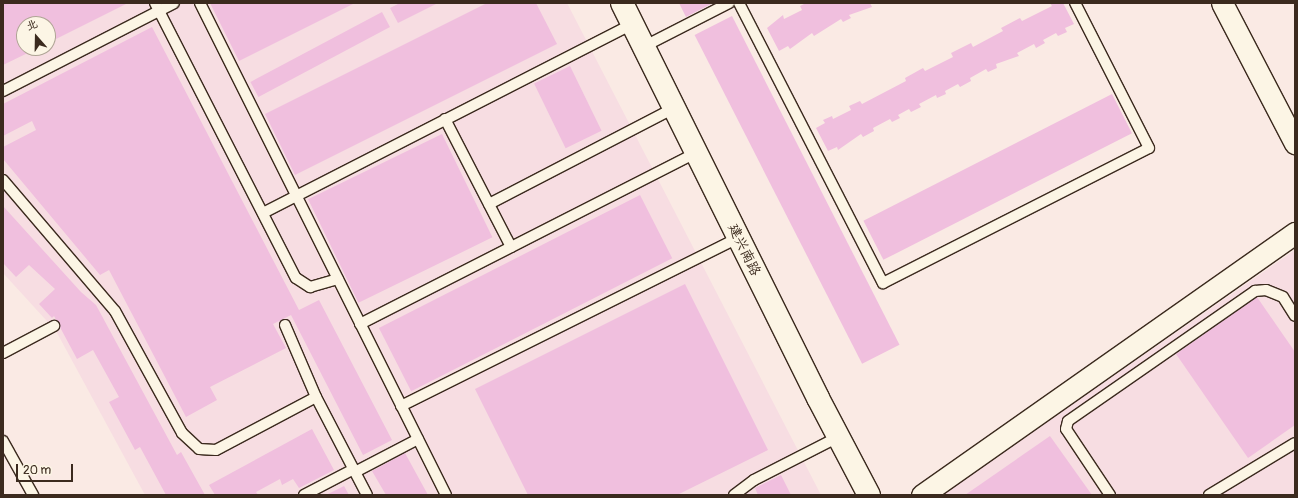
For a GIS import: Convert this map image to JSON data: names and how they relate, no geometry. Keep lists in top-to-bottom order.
{
  "streets": {
    "street": ["建兴南路"]
  },
  "scale_bar": "20 m",
  "north": "top"
}
